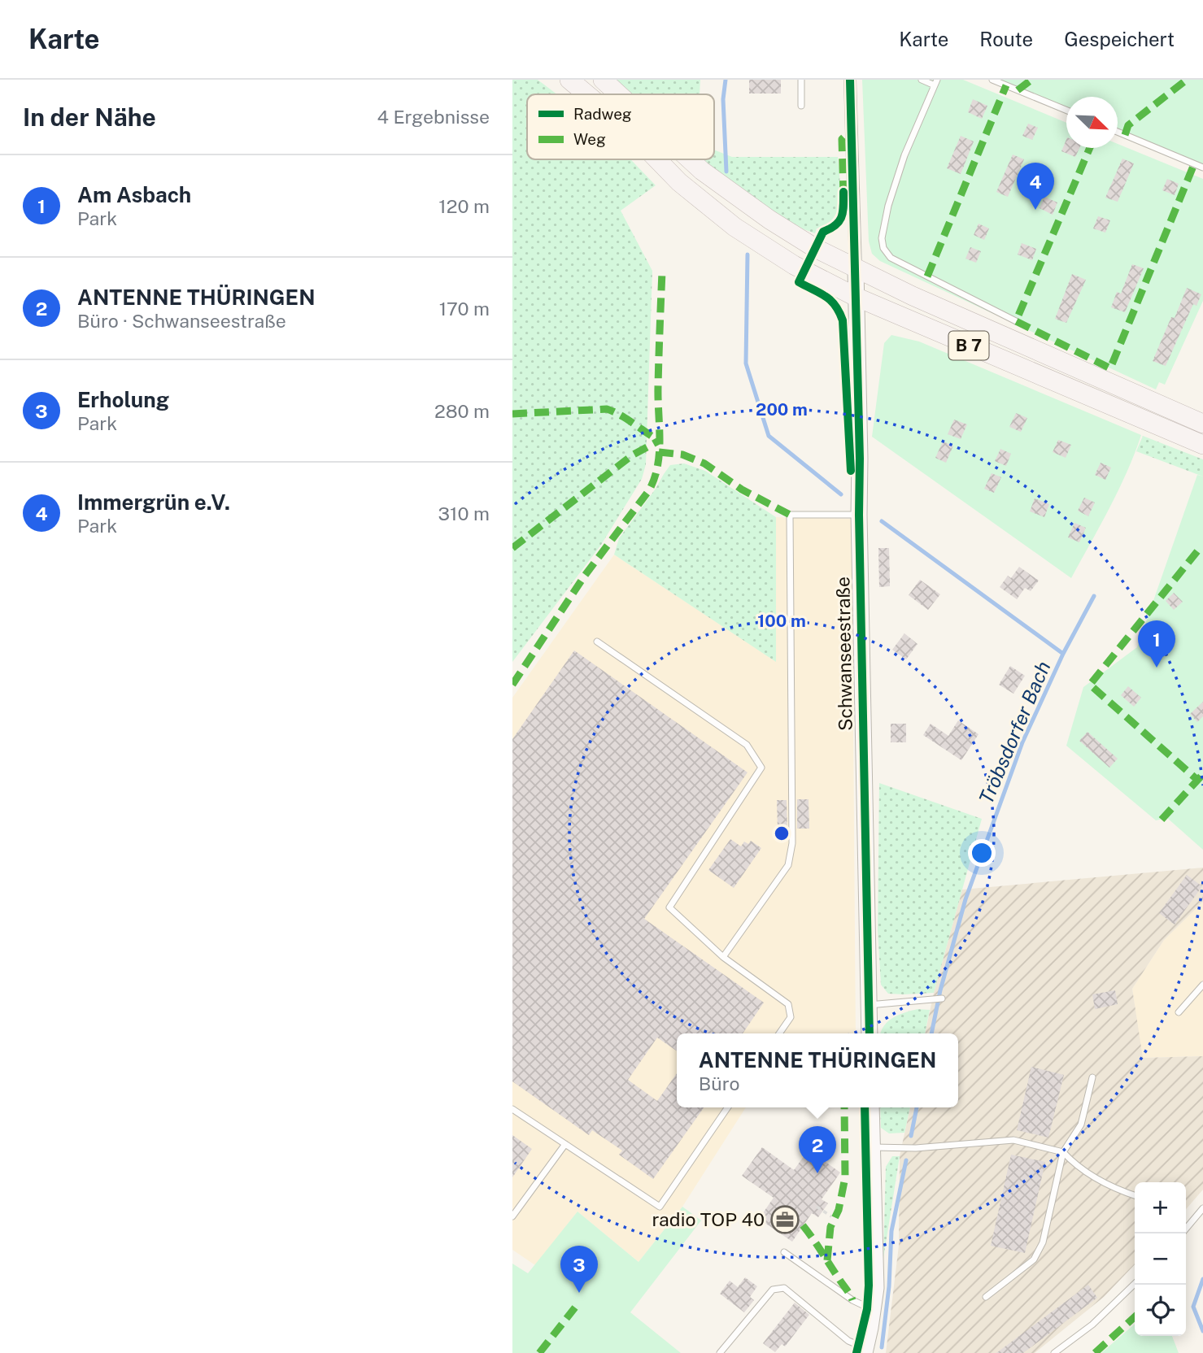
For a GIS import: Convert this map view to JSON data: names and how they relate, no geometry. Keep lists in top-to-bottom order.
{
  "streets": {
    "main road": ["B 7"],
    "street": ["Schwanseestraße"]
  },
  "crossings": [
    ["B 7", "Schwanseestraße"]
  ],
  "water": ["Tröbsdorfer Bach"],
  "places": {
    "office": ["radio TOP 40"]
  },
  "legend": ["Radweg", "Weg"],
  "north": "bottom right",
  "page": {
    "header": "Karte",
    "nav": ["Karte", "Route", "Gespeichert"],
    "heading": ["In der Nähe", "4 Ergebnisse"],
    "list": [
      {
        "mark": "1",
        "name": "Am Asbach",
        "note": "Park",
        "value": "120 m"
      },
      {
        "mark": "2",
        "name": "ANTENNE THÜRINGEN",
        "note": "Büro · Schwanseestraße",
        "value": "170 m"
      },
      {
        "mark": "3",
        "name": "Erholung",
        "note": "Park",
        "value": "280 m"
      },
      {
        "mark": "4",
        "name": "Immergrün e.V.",
        "note": "Park",
        "value": "310 m"
      }
    ],
    "pins": [
      "4",
      "1",
      "2",
      "3"
    ],
    "popup": ["ANTENNE THÜRINGEN", "Büro"],
    "map_buttons": ["+", "−"]
  },
  "rings": ["200 m", "100 m"]
}
